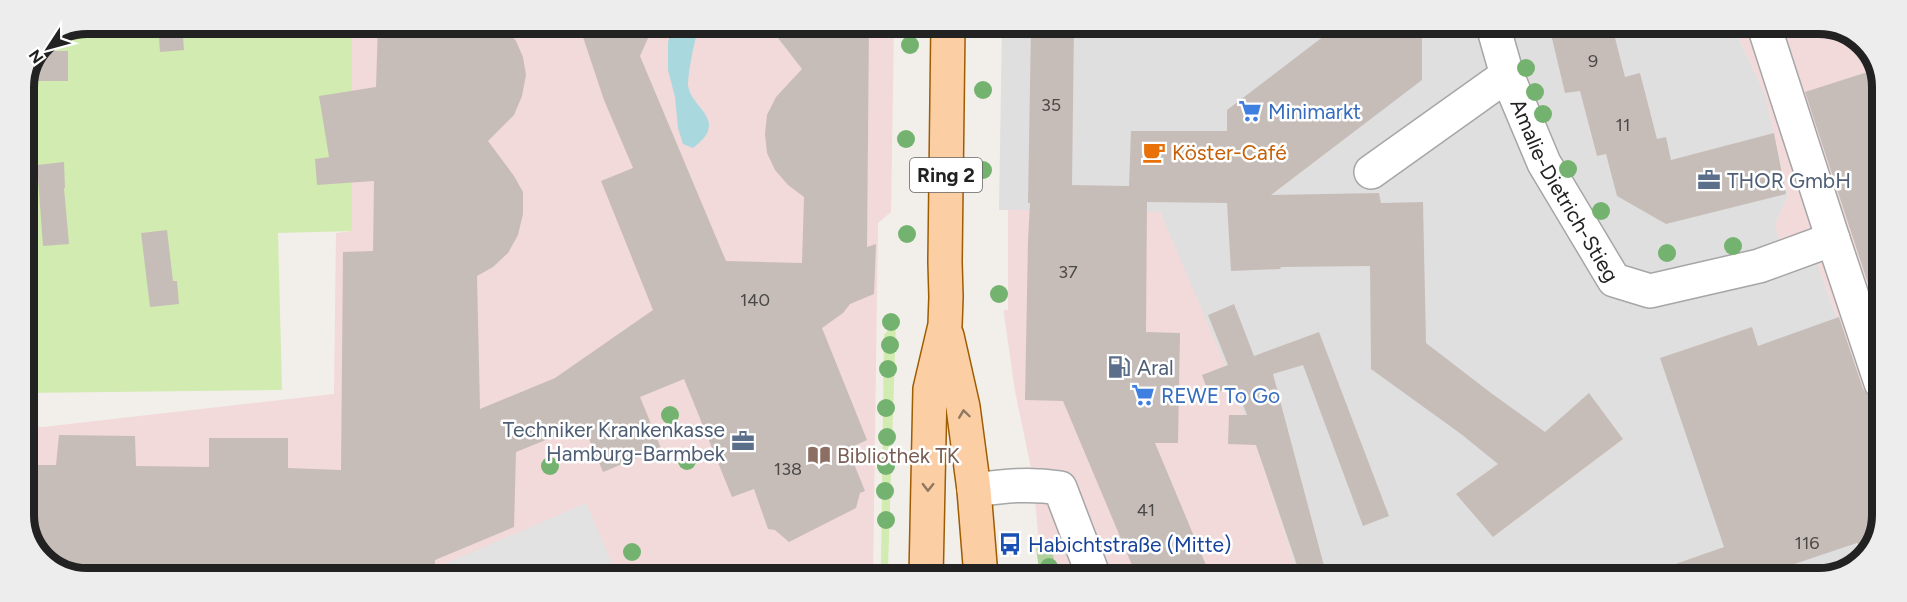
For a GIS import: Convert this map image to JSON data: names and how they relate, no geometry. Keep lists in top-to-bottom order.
{
  "streets": {
    "main road": ["Ring 2"],
    "street": ["Amalie-Dietrich-Stieg"]
  },
  "places": {
    "supermarket": ["Minimarkt", "REWE To Go"],
    "cafe": ["Köster-Café"],
    "office": ["THOR GmbH", "Techniker Krankenkasse Hamburg-Barmbek"],
    "fuel station": ["Aral"],
    "library": ["Bibliothek TK"],
    "bus stop": ["Habichtstraße (Mitte)"]
  },
  "house_numbers": [
    "9",
    "35",
    "11",
    "37",
    "140",
    "138",
    "41",
    "116"
  ],
  "north": "bottom left"
}
